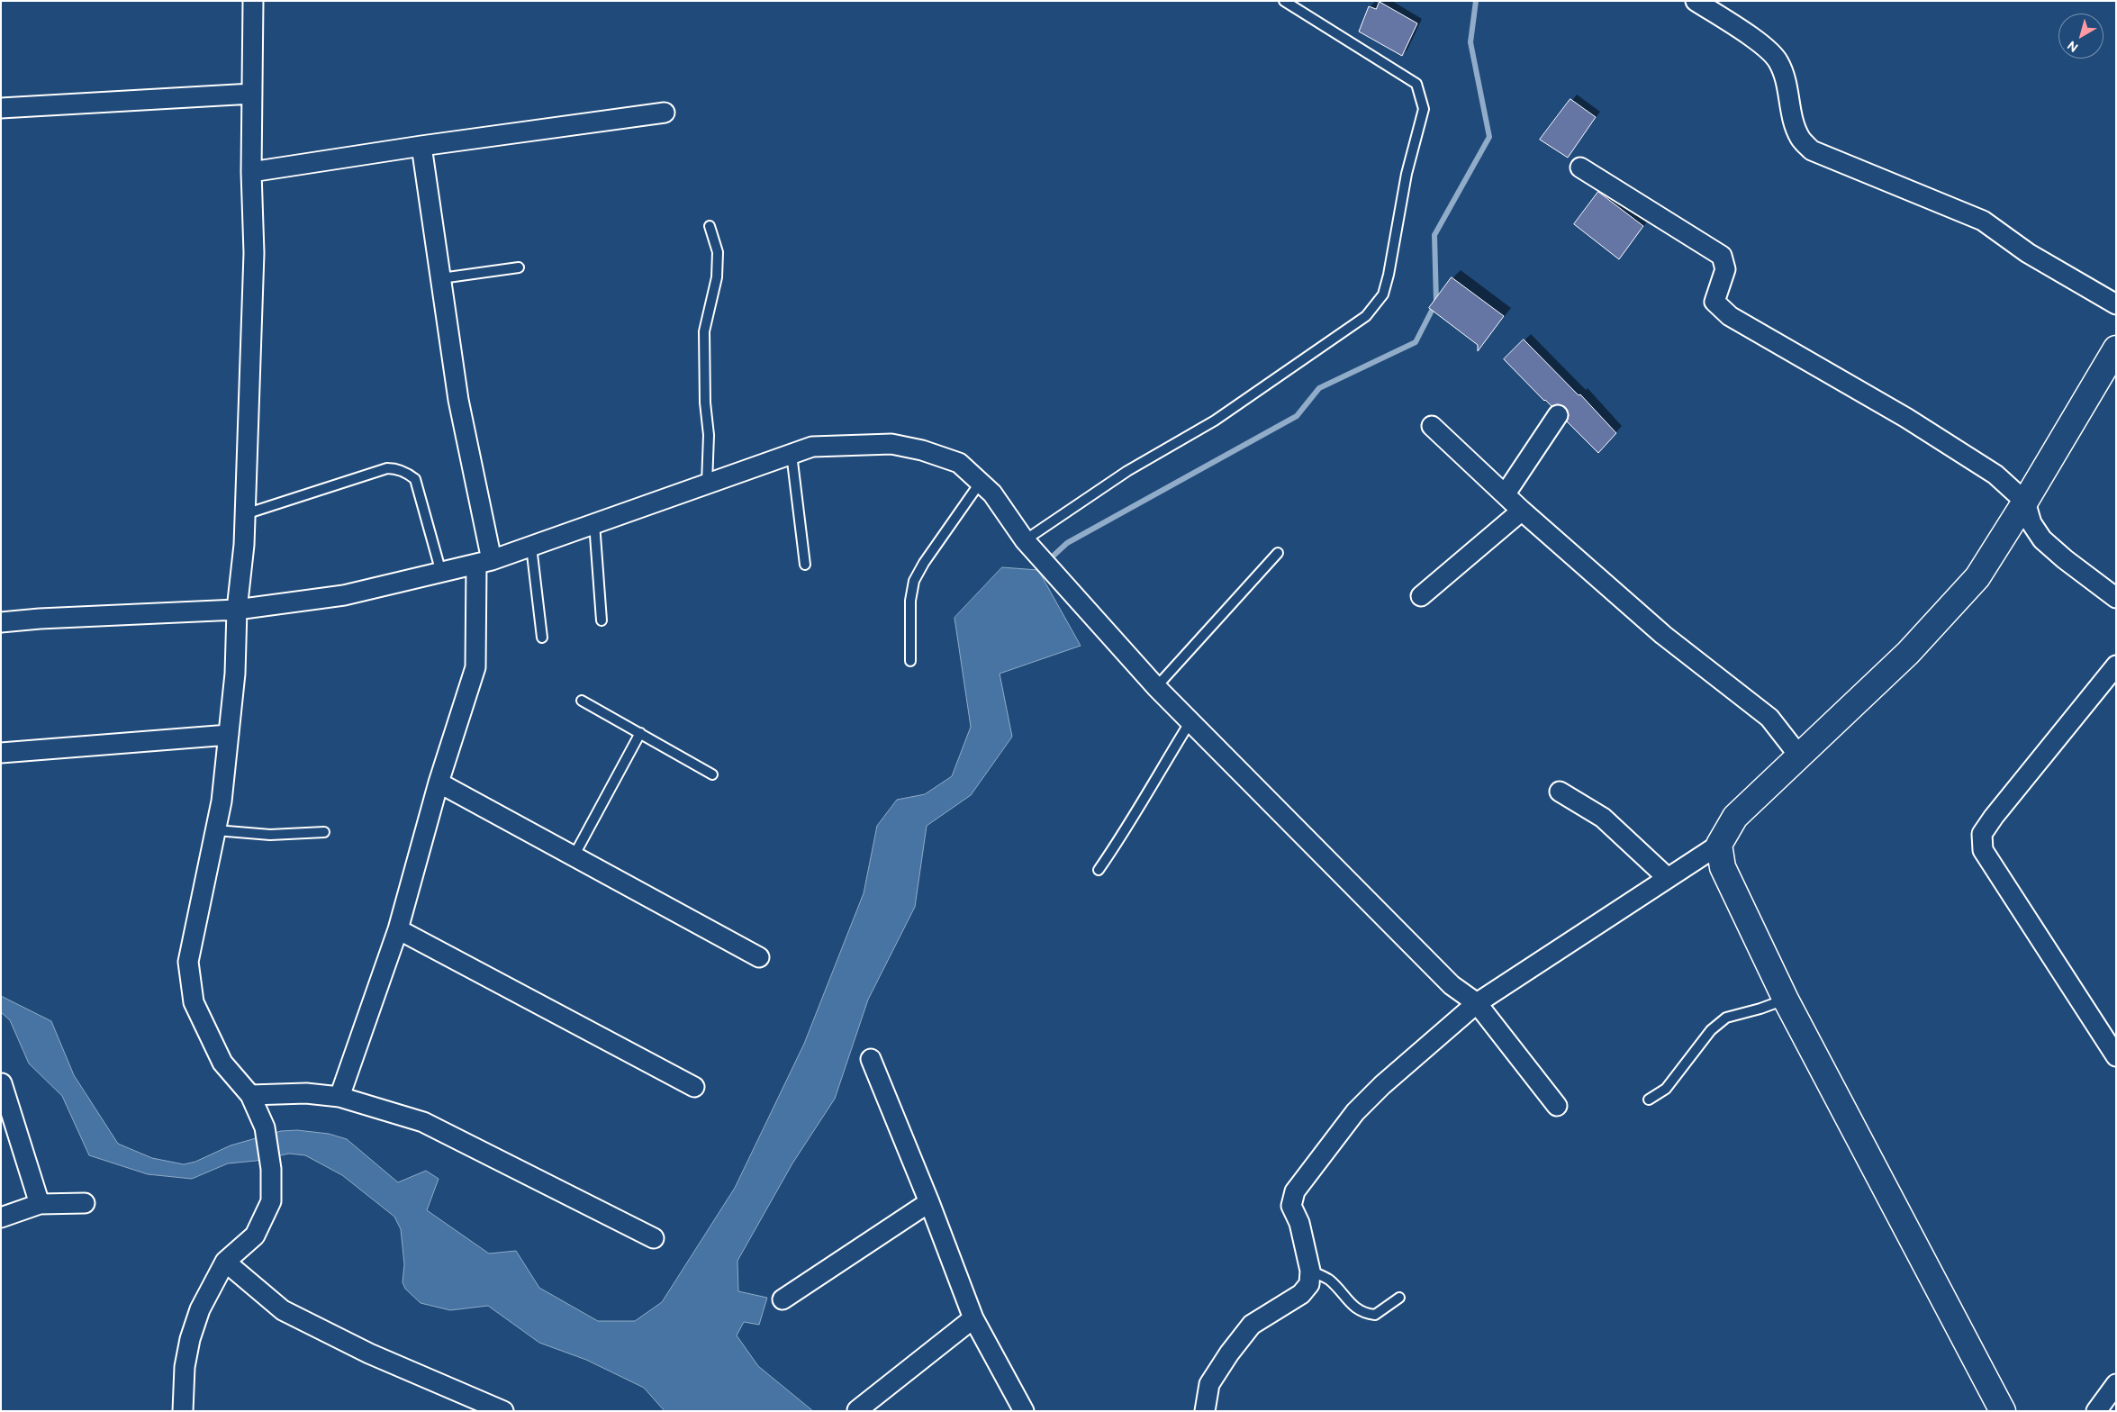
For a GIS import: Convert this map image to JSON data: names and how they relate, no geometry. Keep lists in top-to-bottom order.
{
  "north": "bottom left"
}
